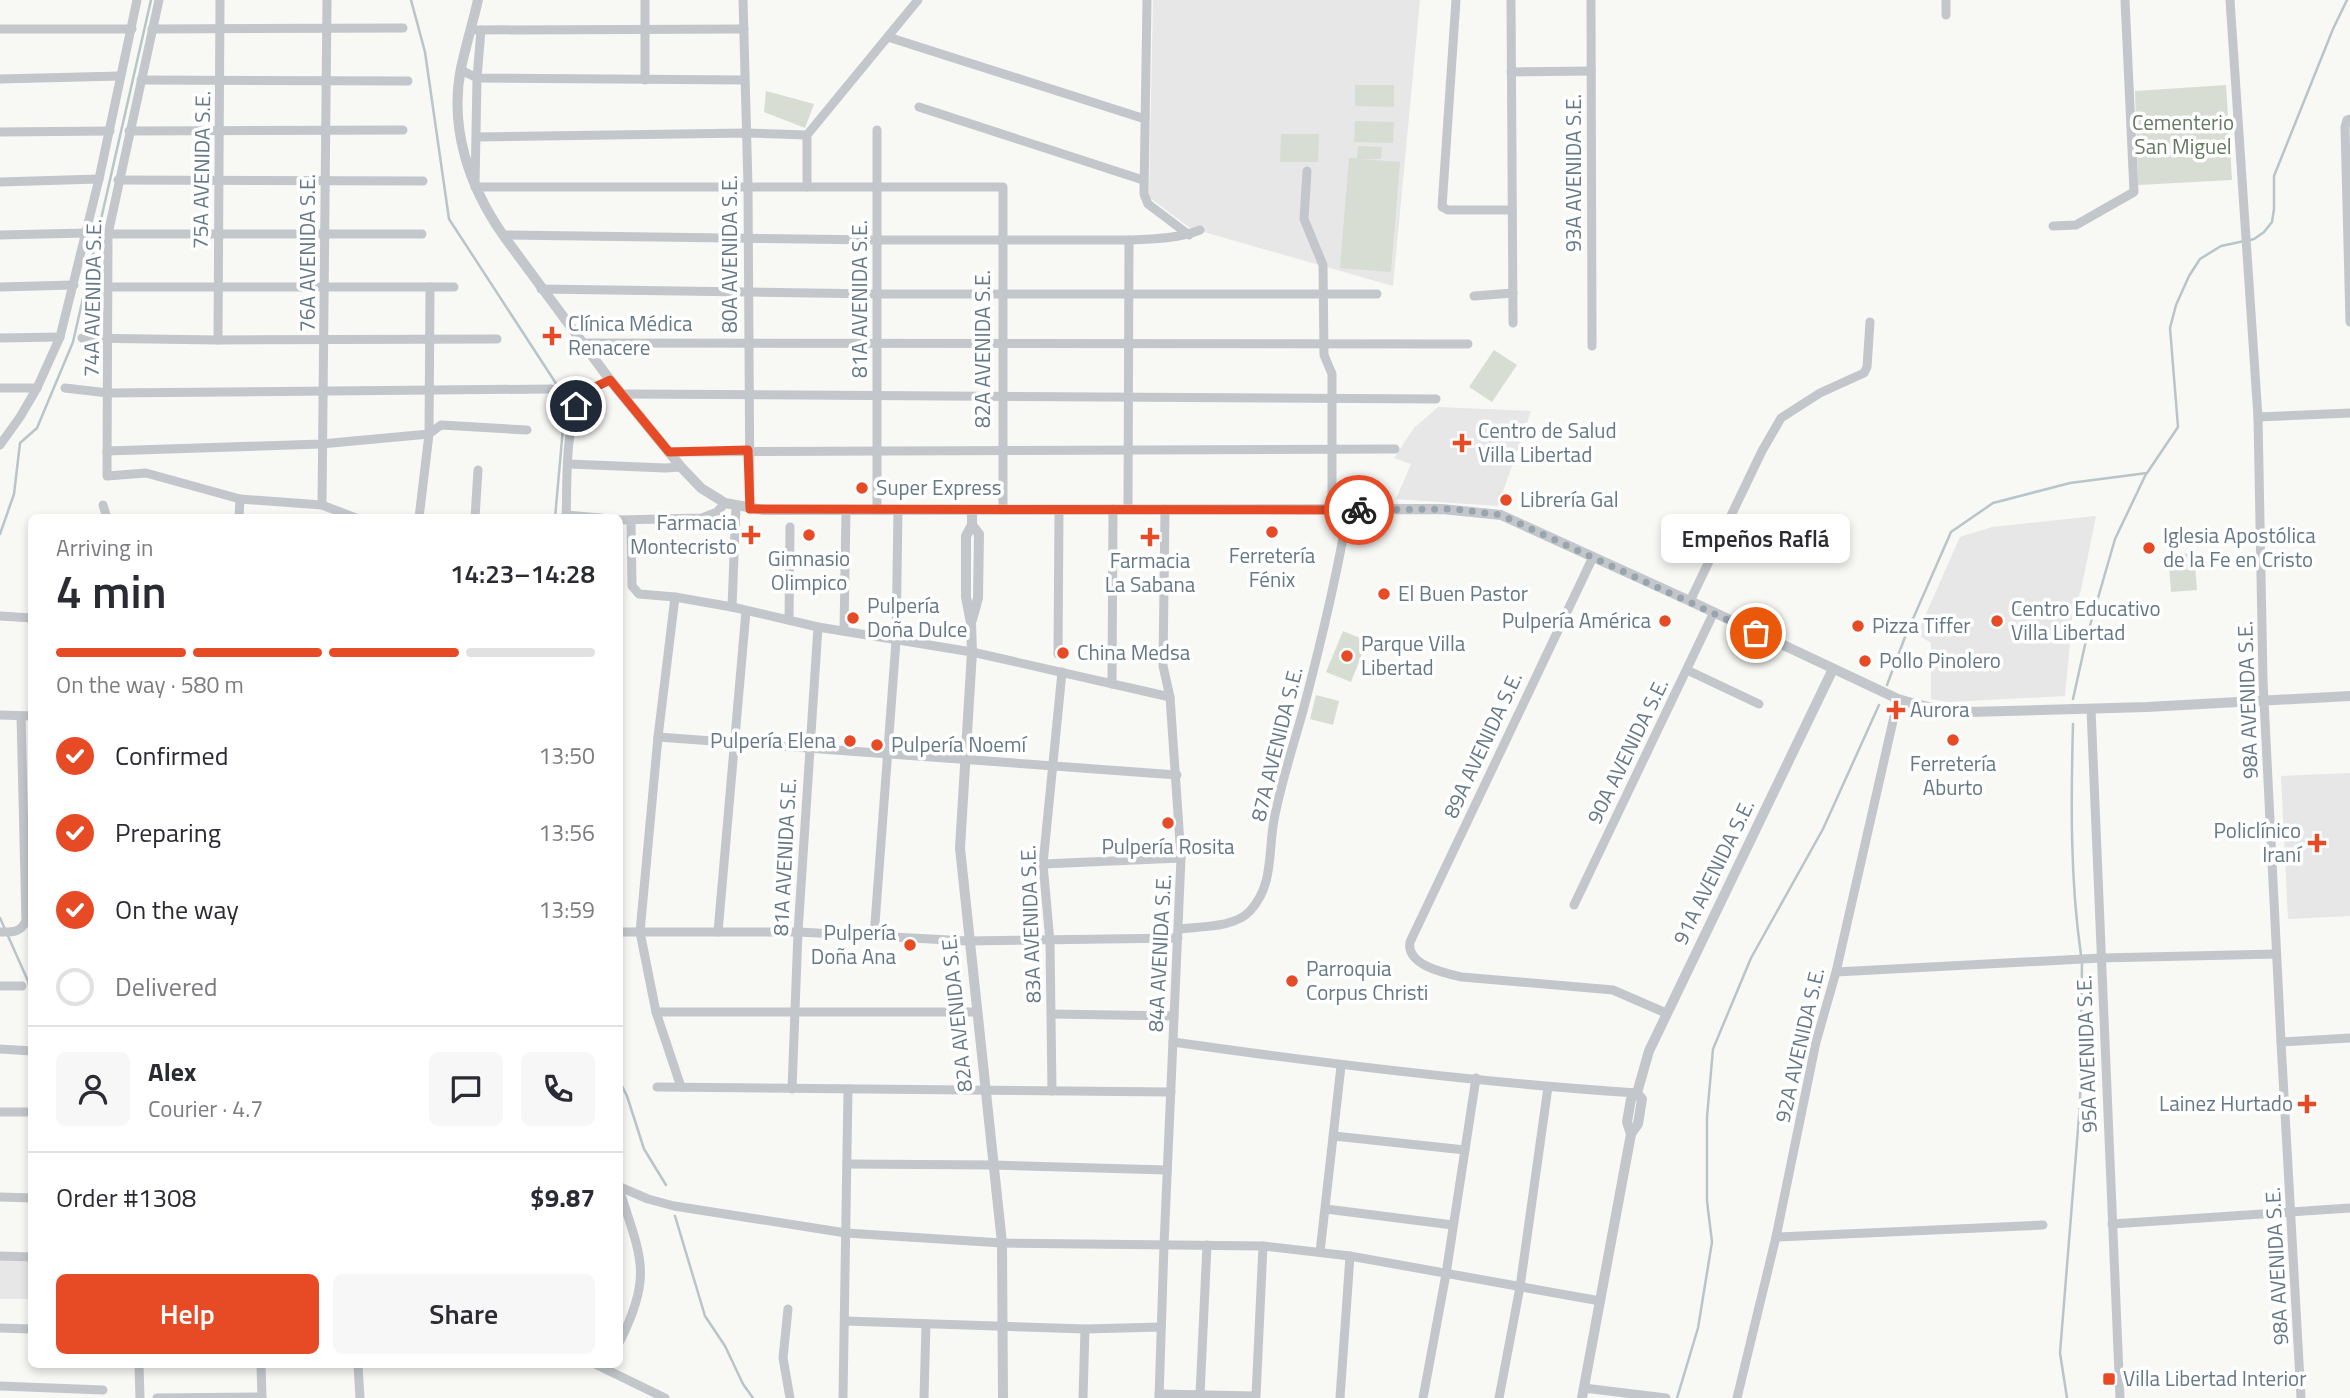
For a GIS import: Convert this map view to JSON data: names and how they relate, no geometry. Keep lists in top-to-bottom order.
{
  "streets": {
    "street": [
      "75A AVENIDA S.E.",
      "93A AVENIDA S.E.",
      "76A AVENIDA S.E.",
      "80A AVENIDA S.E.",
      "74A AVENIDA S.E.",
      "81A AVENIDA S.E.",
      "82A AVENIDA S.E.",
      "98A AVENIDA S.E.",
      "87A AVENIDA S.E.",
      "89A AVENIDA S.E.",
      "90A AVENIDA S.E.",
      "91A AVENIDA S.E.",
      "83A AVENIDA S.E.",
      "84A AVENIDA S.E.",
      "92A AVENIDA S.E.",
      "95A AVENIDA S.E."
    ]
  },
  "crossings": [
    ["81A AVENIDA S.E.", "82A AVENIDA S.E."],
    ["81A AVENIDA S.E.", "87A AVENIDA S.E."],
    ["82A AVENIDA S.E.", "87A AVENIDA S.E."],
    ["87A AVENIDA S.E.", "83A AVENIDA S.E."],
    ["87A AVENIDA S.E.", "84A AVENIDA S.E."],
    ["89A AVENIDA S.E.", "91A AVENIDA S.E."]
  ],
  "parks": ["Cementerio San Miguel"],
  "places": {
    "health": [
      "Clínica Médica Renacere",
      "Centro de Salud Villa Libertad",
      "Farmacia Montecristo",
      "Farmacia La Sabana",
      "Aurora",
      "Policlínico Iraní",
      "Lainez Hurtado"
    ],
    "other": [
      "Super Express",
      "Librería Gal",
      "Ferretería Fénix",
      "Gimnasio Olimpico",
      "Iglesia Apostólica de la Fe en Cristo",
      "El Buen Pastor",
      "Pulpería Doña Dulce",
      "Pulpería América",
      "Centro Educativo Villa Libertad",
      "Pizza Tiffer",
      "Empeños Raflá",
      "China Medsa",
      "Parque Villa Libertad",
      "Pollo Pinolero",
      "Ferretería Aburto",
      "Pulpería Elena",
      "Pulpería Noemí",
      "Pulpería Rosita",
      "Pulpería Doña Ana",
      "Parroquia Corpus Christi"
    ],
    "transit": ["Villa Libertad Interior"]
  },
  "page": {
    "bubble": "Empeños Raflá",
    "heading": ["4 min", "Arriving in", "14:23–14:28"],
    "panel": [
      "Alex",
      "Courier · 4.7",
      "Order #1308",
      "$9.87"
    ],
    "bar": "On the way · 580 m",
    "list": [
      ["Confirmed", "13:50"],
      ["Preparing", "13:56"],
      ["On the way", "13:59"],
      "Delivered"
    ],
    "buttons": ["Help", "Share"]
  }
}
